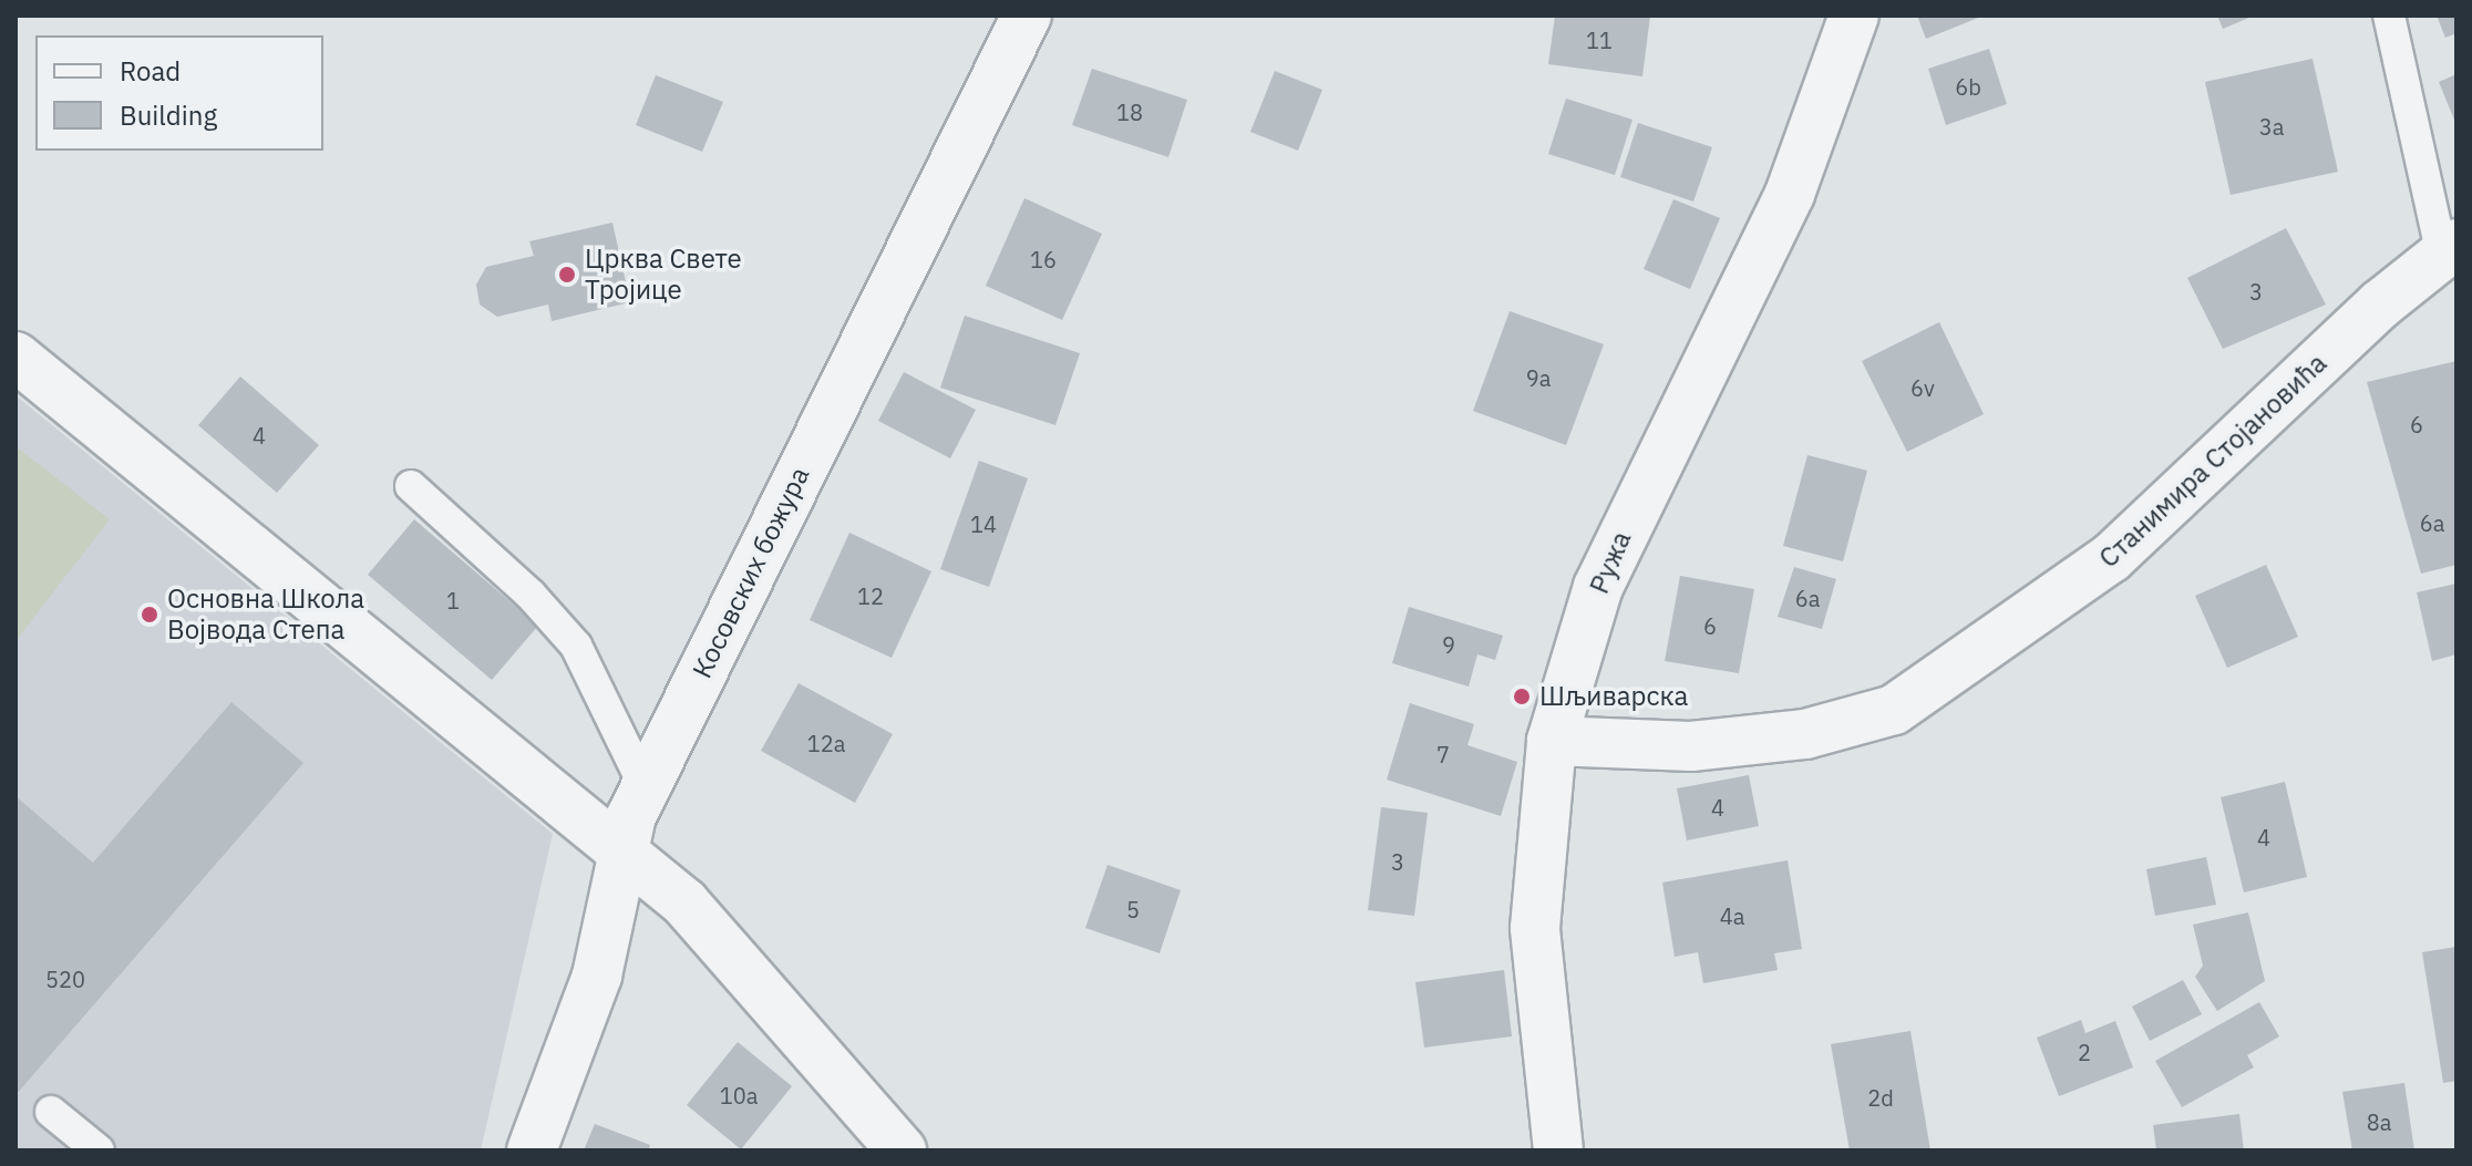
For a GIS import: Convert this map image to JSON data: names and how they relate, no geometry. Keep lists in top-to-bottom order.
{
  "streets": {
    "street": ["Станимира Стојановића", "Ружа", "Косовских божура"]
  },
  "crossings": [
    ["Станимира Стојановића", "Ружа"]
  ],
  "places": ["Црква Свете Тројице", "Основна Школа Војвода Степа", "Шљиварска"],
  "house_numbers": [
    "11",
    "6b",
    "18",
    "3a",
    "16",
    "3",
    "9a",
    "6v",
    "6",
    "4",
    "6a",
    "14",
    "12",
    "6a",
    "1",
    "6",
    "9",
    "12a",
    "7",
    "4",
    "4",
    "3",
    "5",
    "4a",
    "520",
    "2",
    "10a",
    "2d",
    "8a"
  ],
  "legend": ["Road", "Building"]
}
